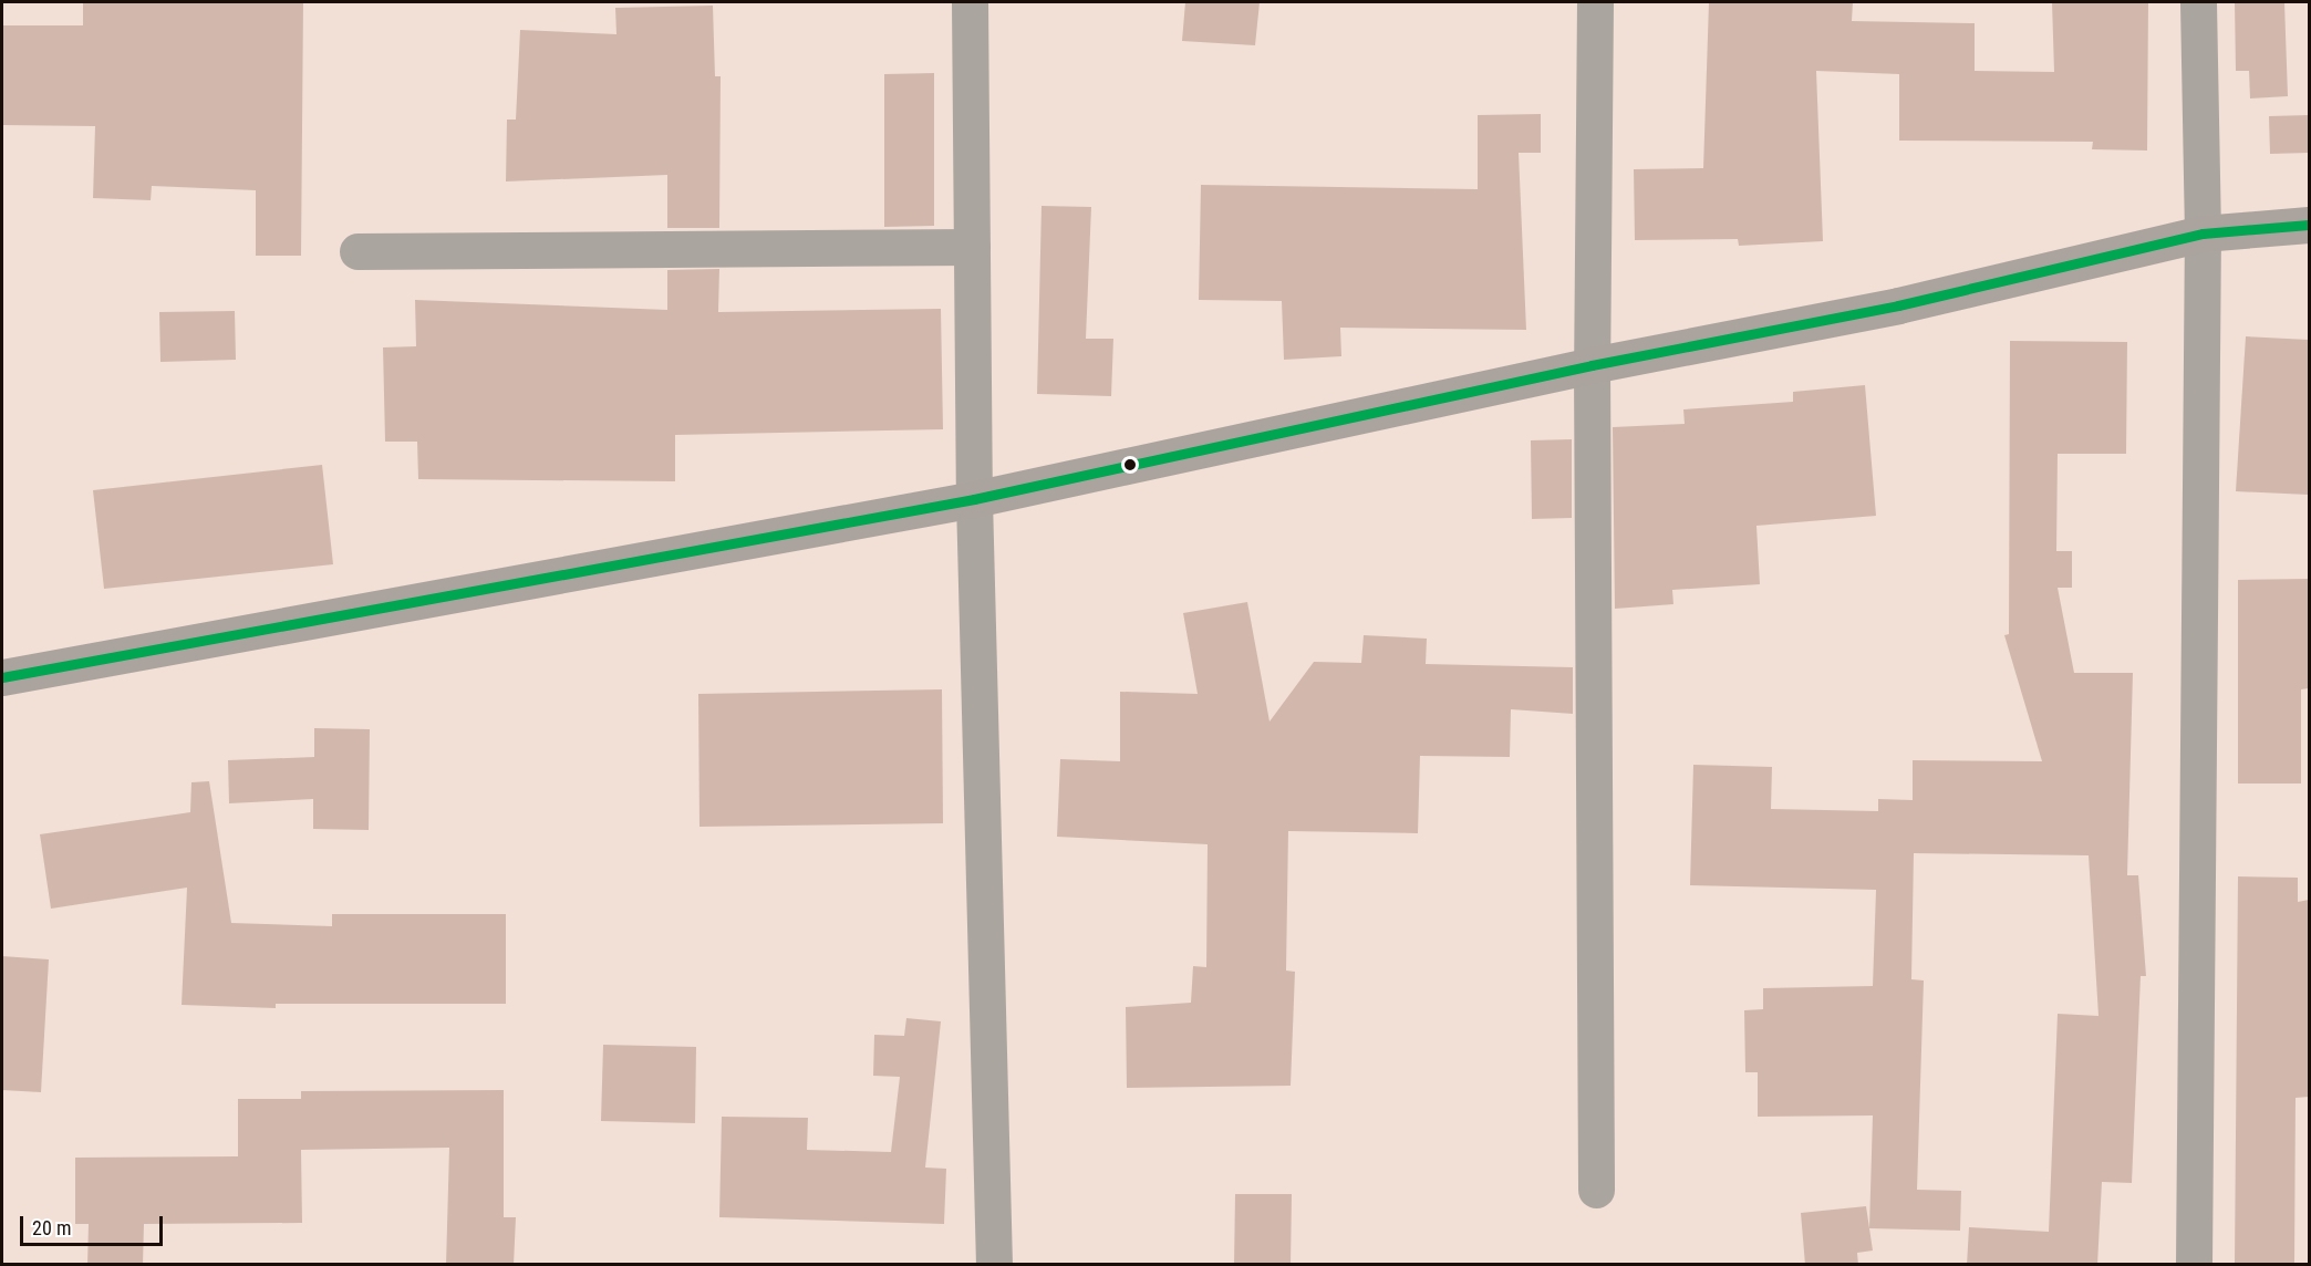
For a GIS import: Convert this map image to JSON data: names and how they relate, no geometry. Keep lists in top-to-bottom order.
{
  "scale_bar": "20 m"
}
